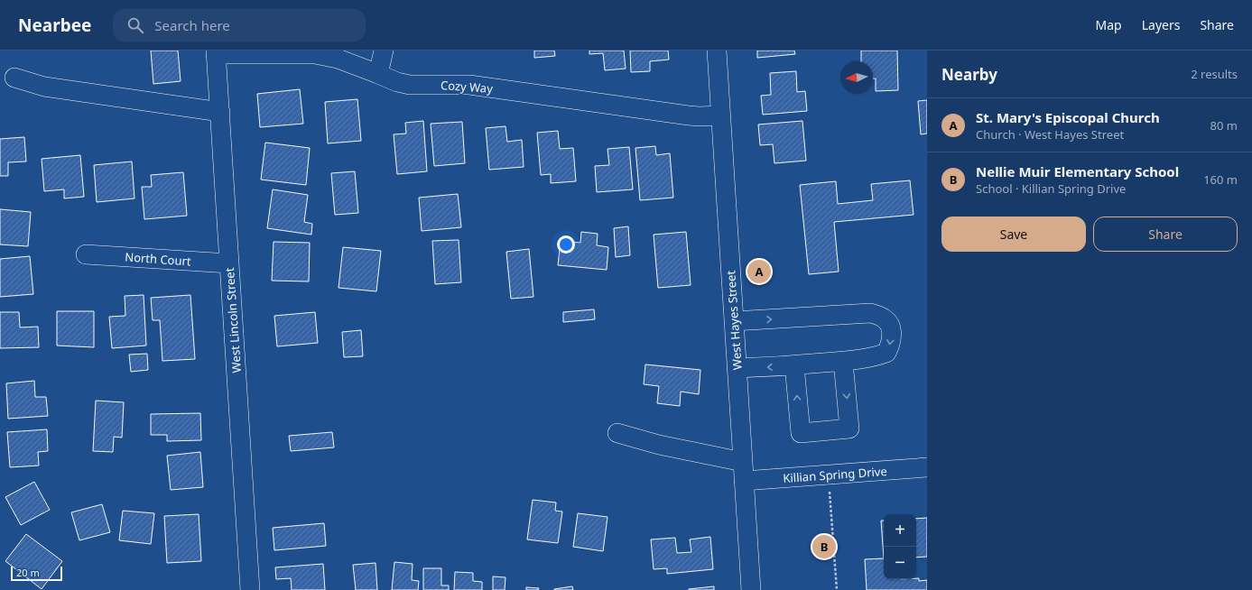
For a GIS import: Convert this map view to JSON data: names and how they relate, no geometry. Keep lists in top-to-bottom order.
{
  "streets": {
    "street": [
      "Cozy Way",
      "North Court",
      "West Lincoln Street",
      "West Hayes Street",
      "Killian Spring Drive"
    ]
  },
  "crossings": [
    ["Cozy Way", "West Lincoln Street"],
    ["Cozy Way", "West Hayes Street"],
    ["North Court", "West Lincoln Street"],
    ["West Hayes Street", "Killian Spring Drive"]
  ],
  "scale_bar": "20 m",
  "north": "left",
  "page": {
    "header": "Nearbee",
    "search": "Search here",
    "nav": ["Map", "Layers", "Share"],
    "heading": ["Nearby", "2 results"],
    "list": [
      {
        "mark": "A",
        "name": "St. Mary's Episcopal Church",
        "note": "Church · West Hayes Street",
        "value": "80 m"
      },
      {
        "mark": "B",
        "name": "Nellie Muir Elementary School",
        "note": "School · Killian Spring Drive",
        "value": "160 m"
      }
    ],
    "buttons": ["Save", "Share"],
    "pins": ["A", "B"],
    "map_buttons": ["+", "−"],
    "scale": "20 m"
  }
}
